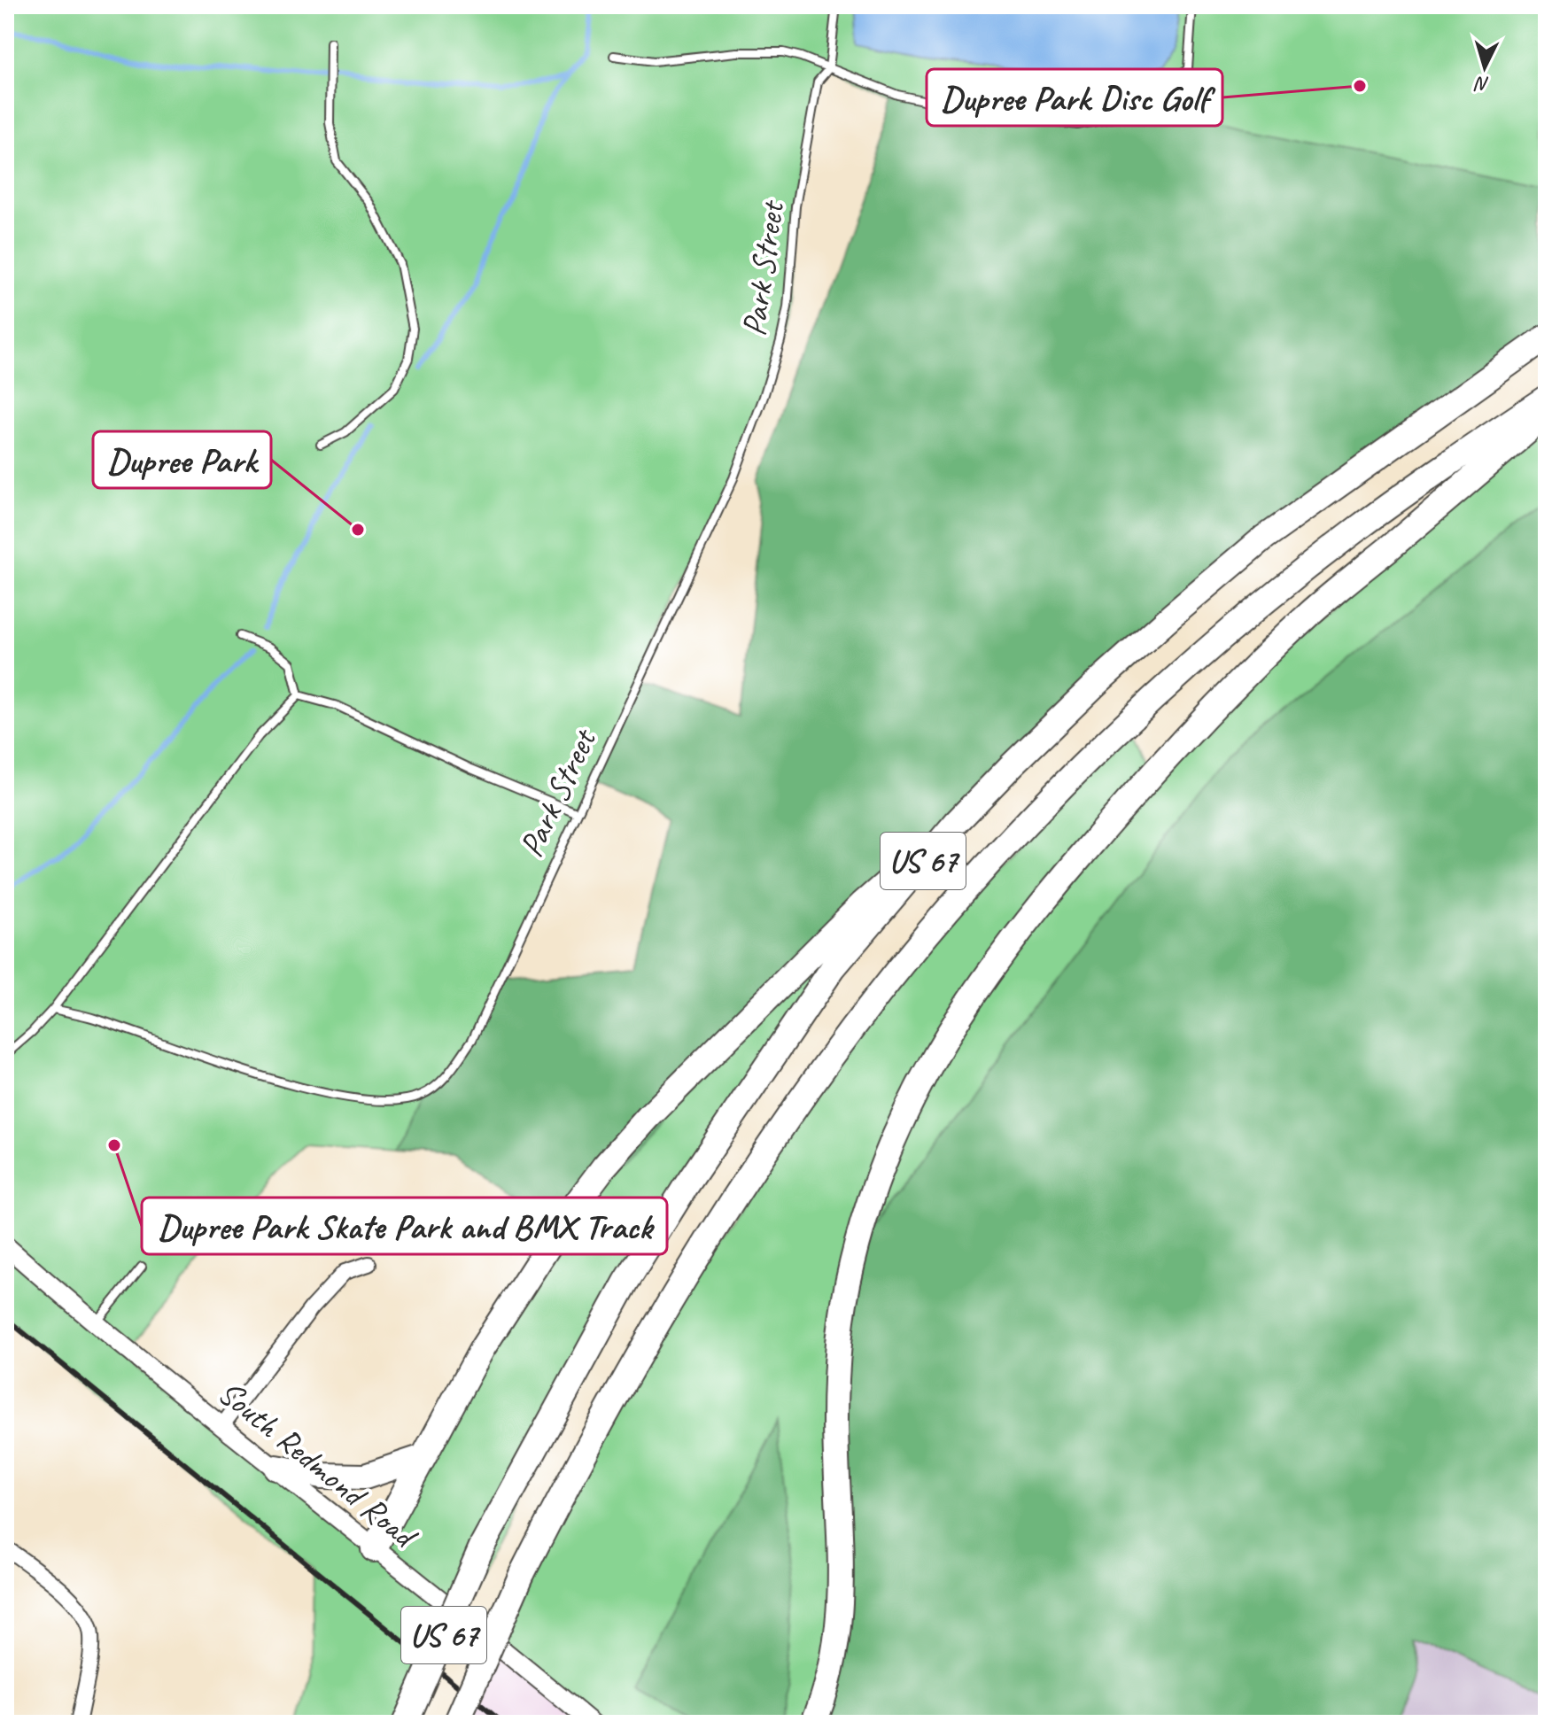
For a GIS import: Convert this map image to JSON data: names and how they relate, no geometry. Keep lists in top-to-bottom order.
{
  "streets": {
    "highway": ["US 67"],
    "street": ["South Redmond Road"],
    "lane": ["Park Street"]
  },
  "places": ["Dupree Park Disc Golf", "Dupree Park", "Dupree Park Skate Park and BMX Track"],
  "north": "bottom"
}
